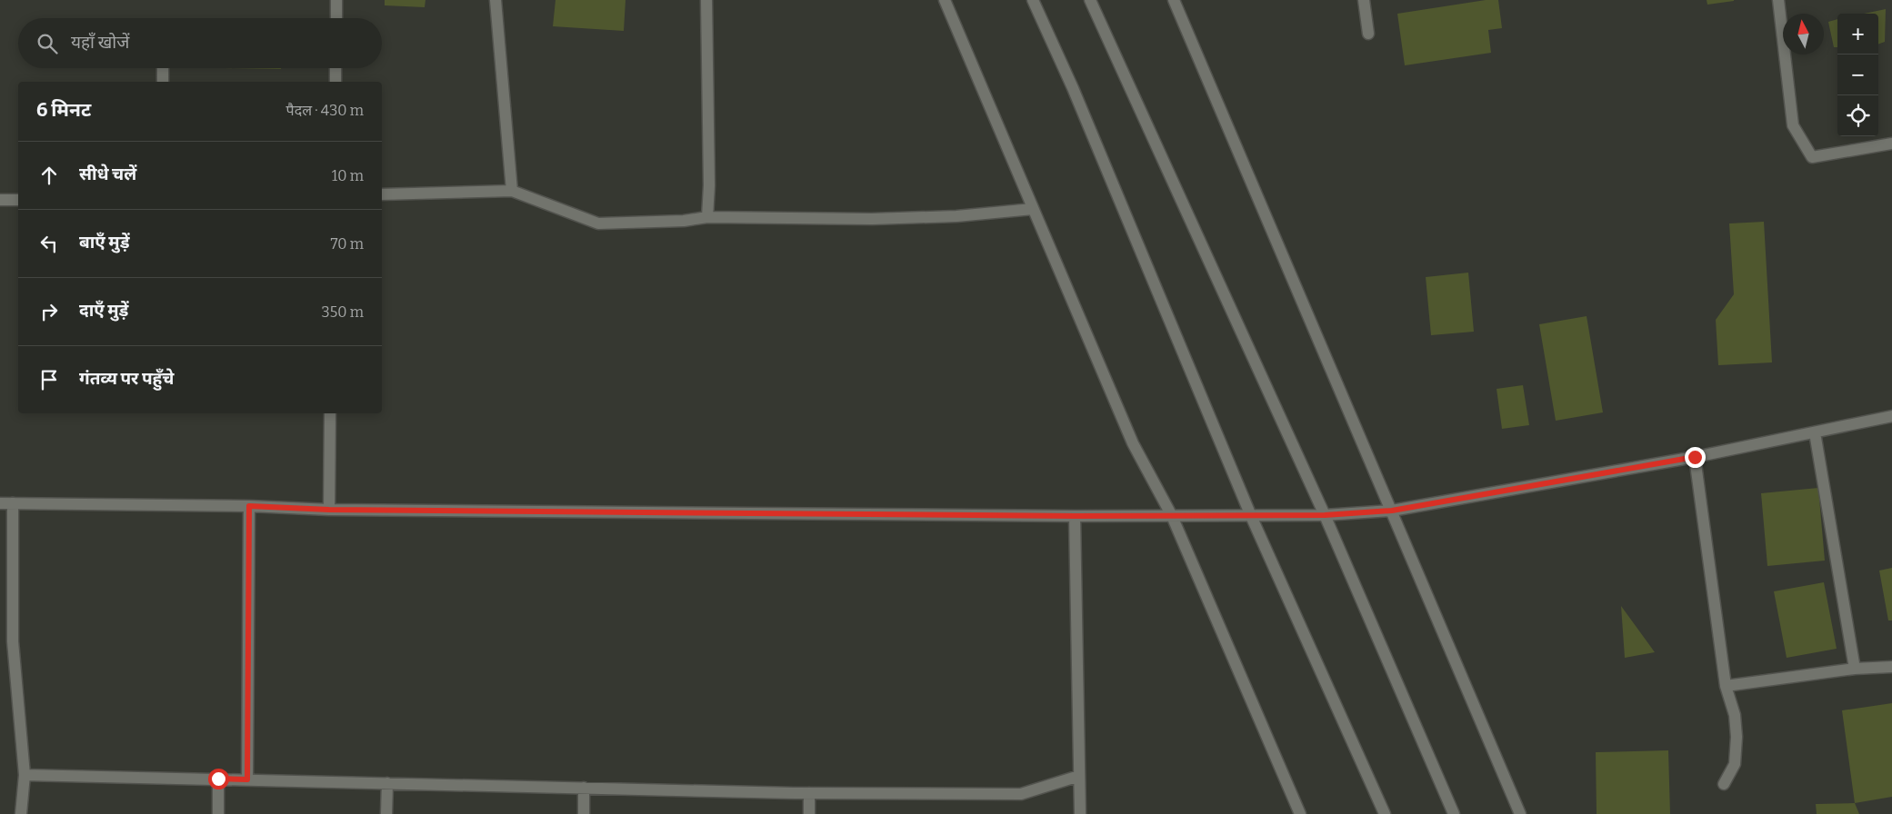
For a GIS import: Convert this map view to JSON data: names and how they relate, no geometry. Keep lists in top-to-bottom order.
{
  "north": "top",
  "page": {
    "map_buttons": ["+", "−"],
    "search": "यहाँ खोजें",
    "heading": ["6 मिनट", "पैदल · 430 m"],
    "list": [
      ["सीधे चलें", "10 m"],
      ["बाएँ मुड़ें", "70 m"],
      ["दाएँ मुड़ें", "350 m"],
      "गंतव्य पर पहुँचे"
    ]
  }
}
